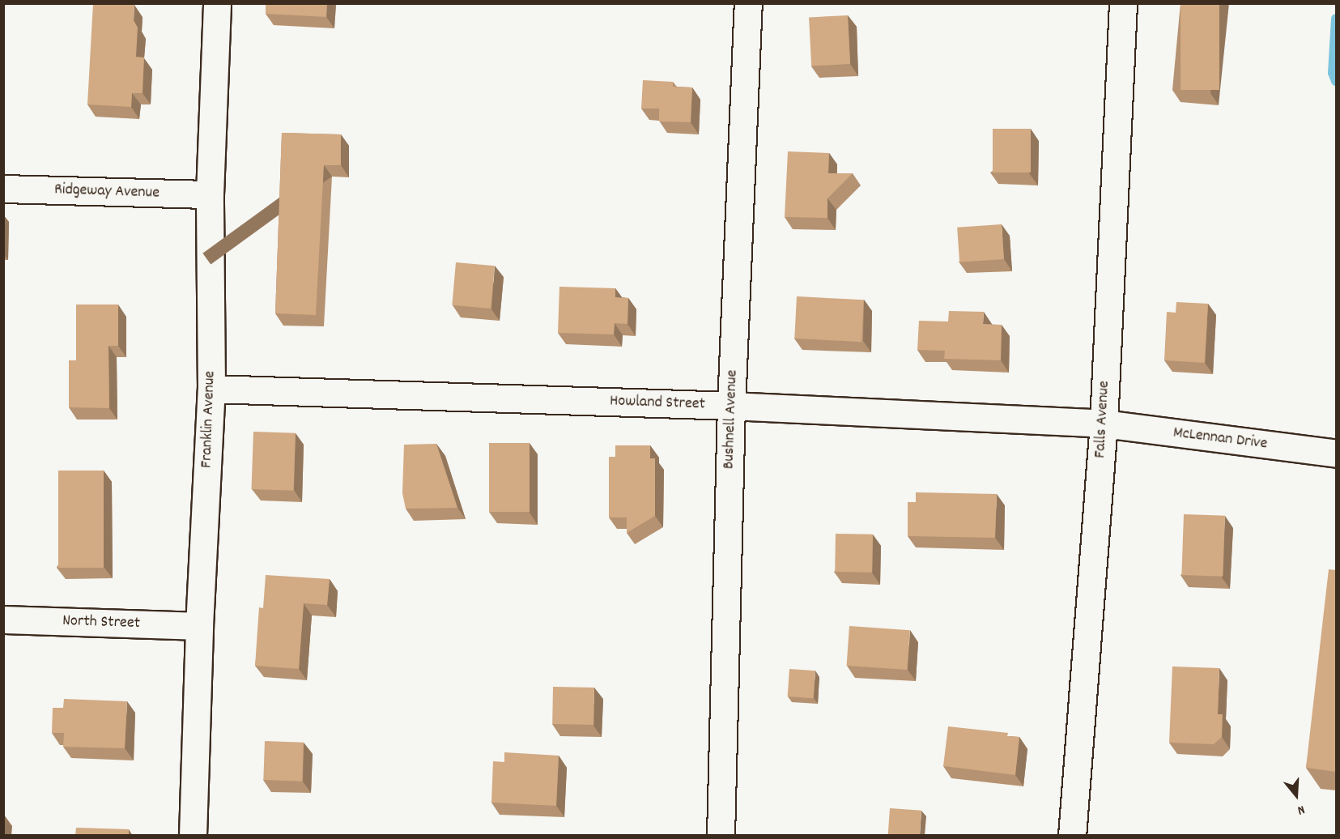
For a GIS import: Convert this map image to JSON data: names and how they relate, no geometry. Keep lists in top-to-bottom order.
{
  "streets": {
    "street": [
      "Ridgeway Avenue",
      "Howland Street",
      "Franklin Avenue",
      "Bushnell Avenue",
      "Falls Avenue",
      "McLennan Drive",
      "North Street"
    ]
  },
  "crossings": [
    ["Ridgeway Avenue", "Franklin Avenue"],
    ["Howland Street", "Franklin Avenue"],
    ["Howland Street", "Bushnell Avenue"],
    ["Howland Street", "Falls Avenue"],
    ["Howland Street", "McLennan Drive"],
    ["Franklin Avenue", "North Street"],
    ["Falls Avenue", "McLennan Drive"]
  ],
  "north": "bottom"
}
